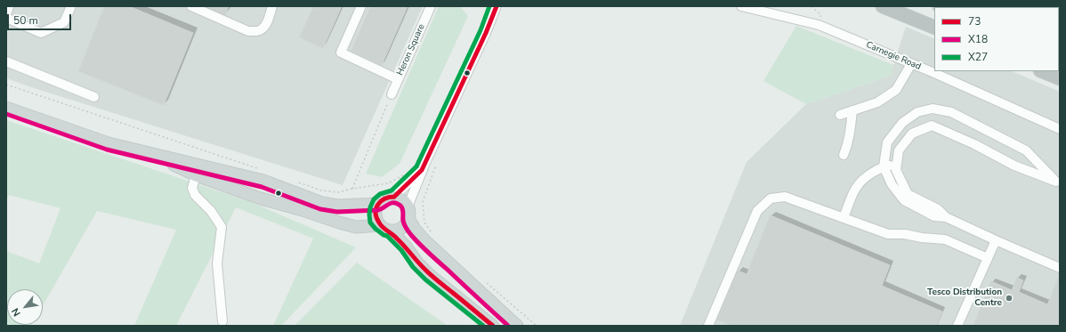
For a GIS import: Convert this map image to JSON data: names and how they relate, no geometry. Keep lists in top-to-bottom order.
{
  "streets": {
    "street": ["Heron Square", "Carnegie Road"]
  },
  "places": ["Tesco Distribution Centre"],
  "lines": ["transit line 73", "transit line X27", "transit line X18"],
  "legend": ["73", "X18", "X27"],
  "scale_bar": "50 m",
  "north": "bottom left"
}
